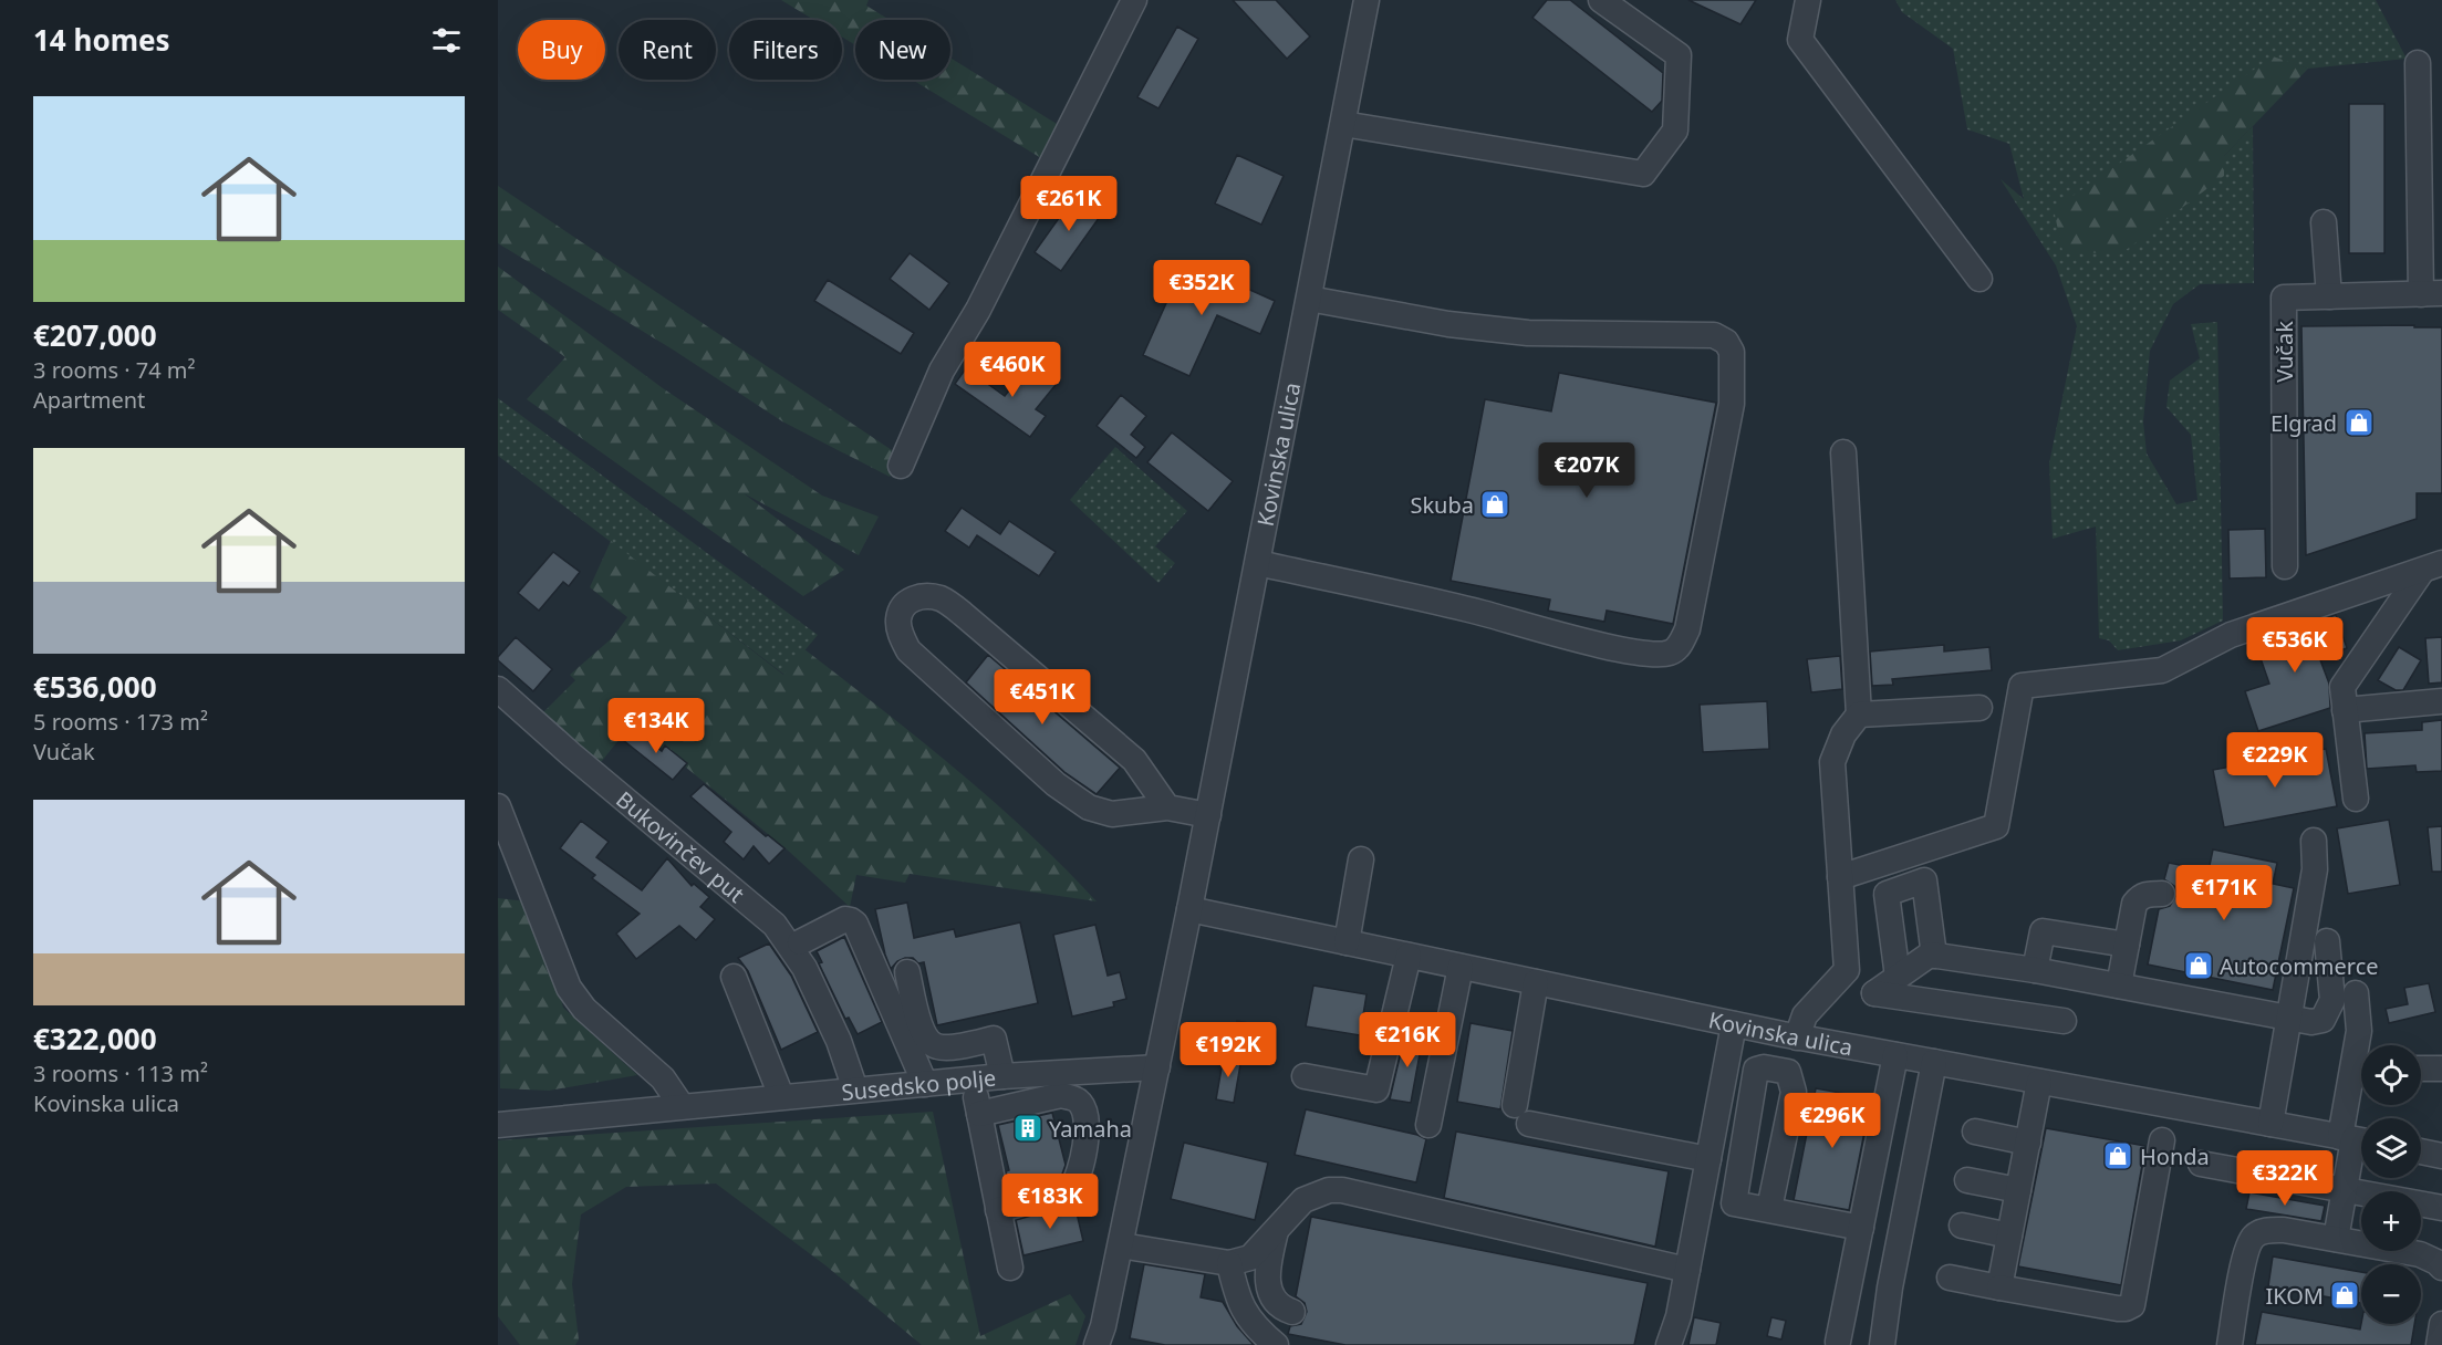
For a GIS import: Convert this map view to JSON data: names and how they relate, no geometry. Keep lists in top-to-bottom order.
{
  "streets": {
    "street": [
      "Vučak",
      "Kovinska ulica",
      "Bukovinčev put",
      "Susedsko polje"
    ]
  },
  "crossings": [
    ["Kovinska ulica", "Susedsko polje"],
    ["Bukovinčev put", "Susedsko polje"]
  ],
  "places": {
    "shop": [
      "Elgrad",
      "Skuba",
      "Autocommerce",
      "Honda",
      "IKOM"
    ],
    "building": ["Yamaha"]
  },
  "page": {
    "heading": "14 homes",
    "chip": [
      "Buy",
      "Rent",
      "Filters",
      "New"
    ],
    "list": [
      {
        "name": "€207,000",
        "note": "3 rooms · 74 m² · Apartment"
      },
      {
        "name": "€536,000",
        "note": "5 rooms · 173 m² · Vučak"
      },
      {
        "name": "€322,000",
        "note": "3 rooms · 113 m² · Kovinska ulica"
      }
    ],
    "price": [
      "€261K",
      "€352K",
      "€460K",
      "€207K",
      "€536K",
      "€451K",
      "€134K",
      "€229K",
      "€171K",
      "€216K",
      "€192K",
      "€296K",
      "€322K",
      "€183K"
    ],
    "map_buttons": ["+", "−"]
  }
}
